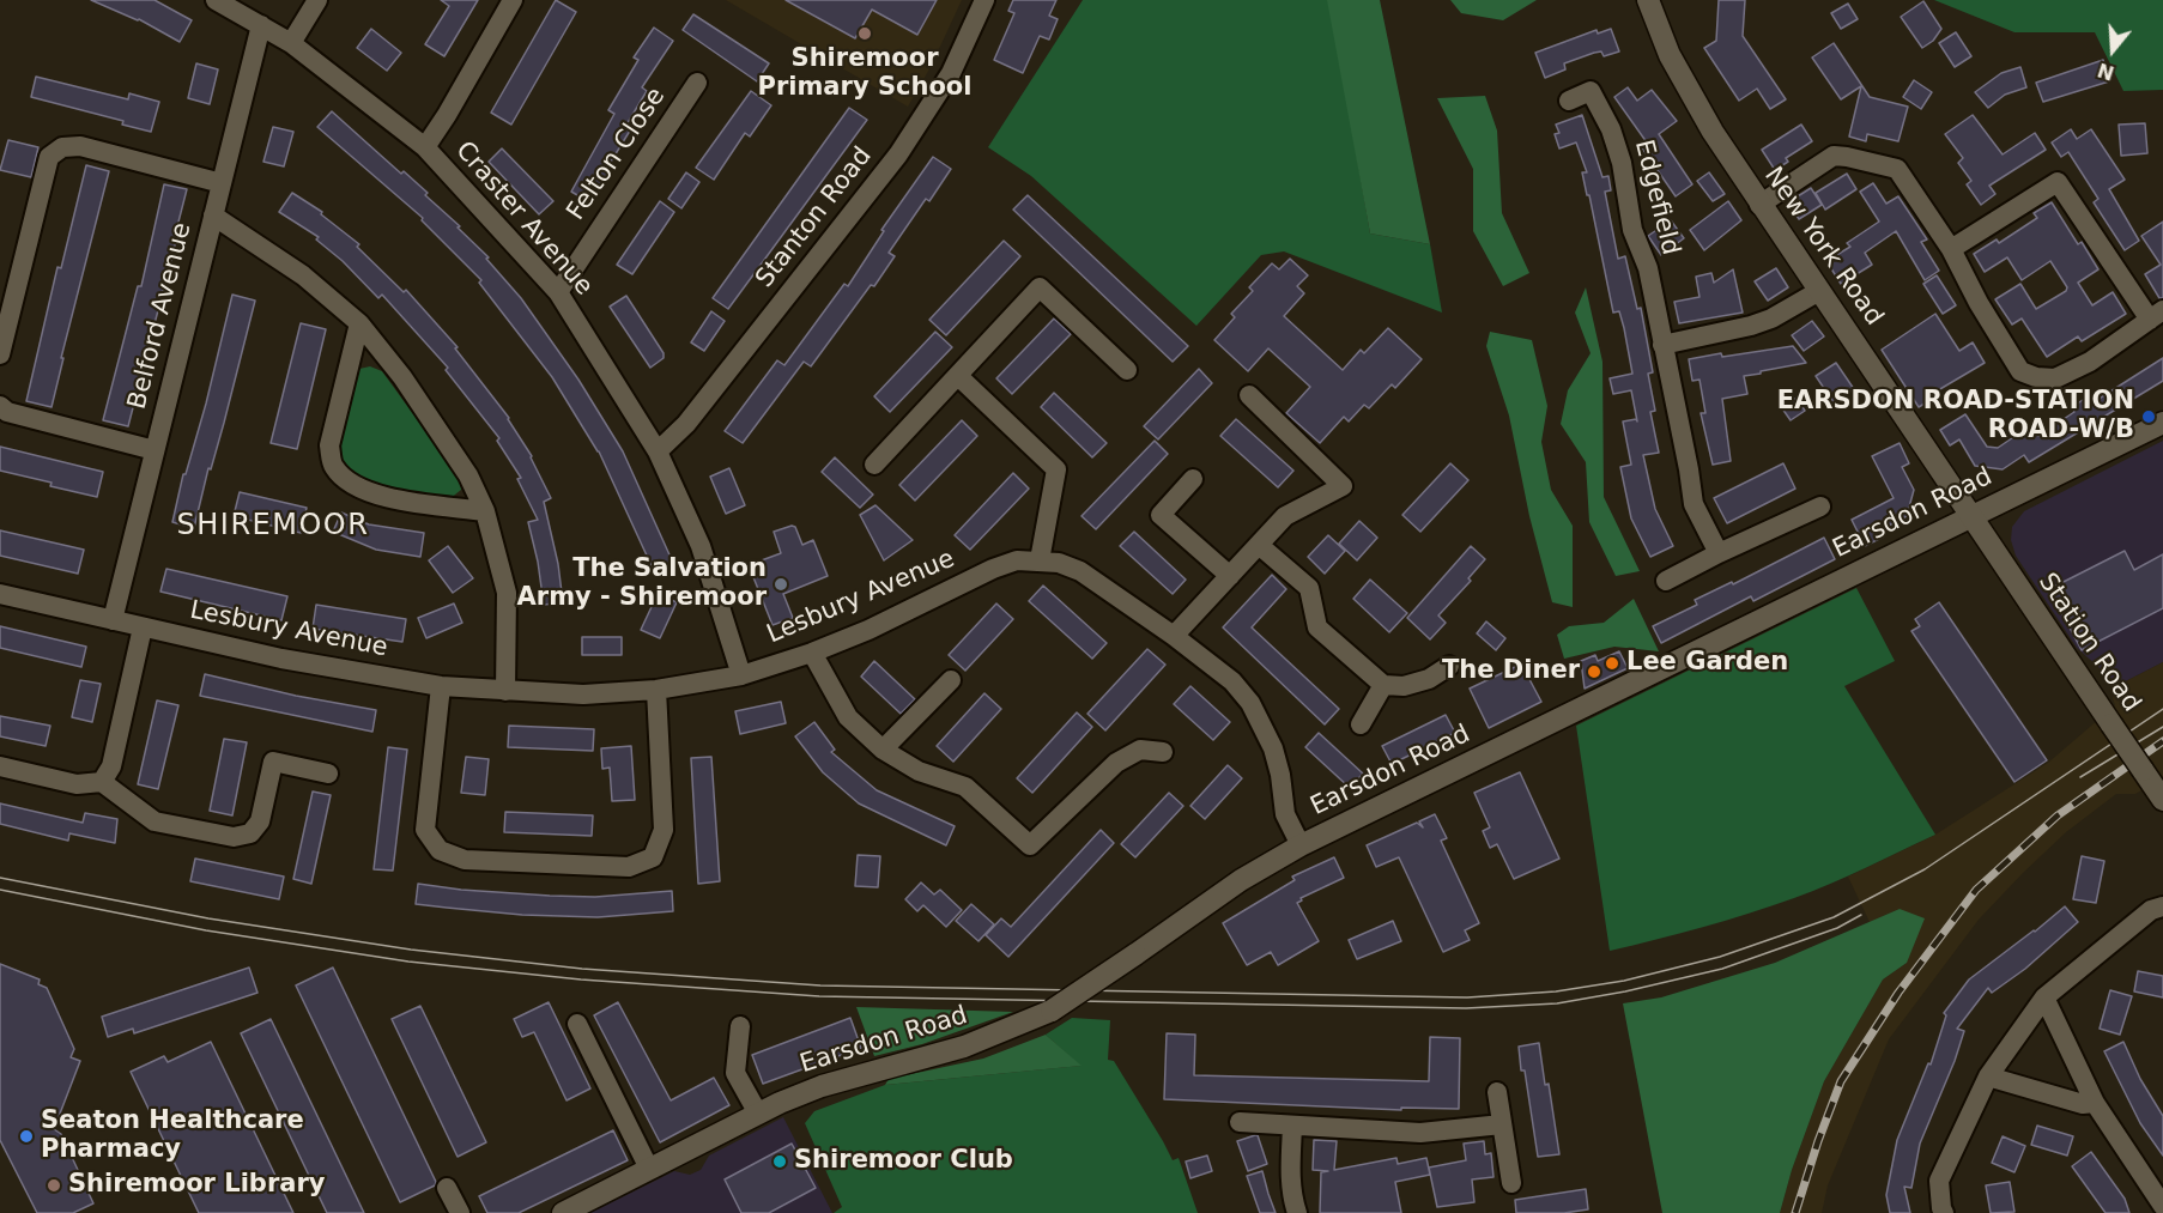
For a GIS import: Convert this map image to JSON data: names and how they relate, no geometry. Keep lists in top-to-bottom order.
{
  "streets": {
    "street": [
      "Felton Close",
      "Edgefield",
      "Stanton Road",
      "Craster Avenue",
      "New York Road",
      "Belford Avenue",
      "Earsdon Road",
      "Lesbury Avenue",
      "Station Road"
    ]
  },
  "crossings": [
    ["Felton Close", "Craster Avenue"],
    ["Stanton Road", "Craster Avenue"],
    ["Craster Avenue", "Belford Avenue"],
    ["Craster Avenue", "Lesbury Avenue"],
    ["New York Road", "Earsdon Road"],
    ["New York Road", "Station Road"],
    ["Belford Avenue", "Lesbury Avenue"],
    ["Earsdon Road", "Lesbury Avenue"],
    ["Earsdon Road", "Station Road"]
  ],
  "districts": ["SHIREMOOR"],
  "places": [
    "Shiremoor Primary School",
    "EARSDON ROAD-STATION ROAD-W/B",
    "The Salvation Army - Shiremoor",
    "Lee Garden",
    "The Diner",
    "Seaton Healthcare Pharmacy",
    "Shiremoor Club",
    "Shiremoor Library"
  ],
  "north": "bottom"
}
